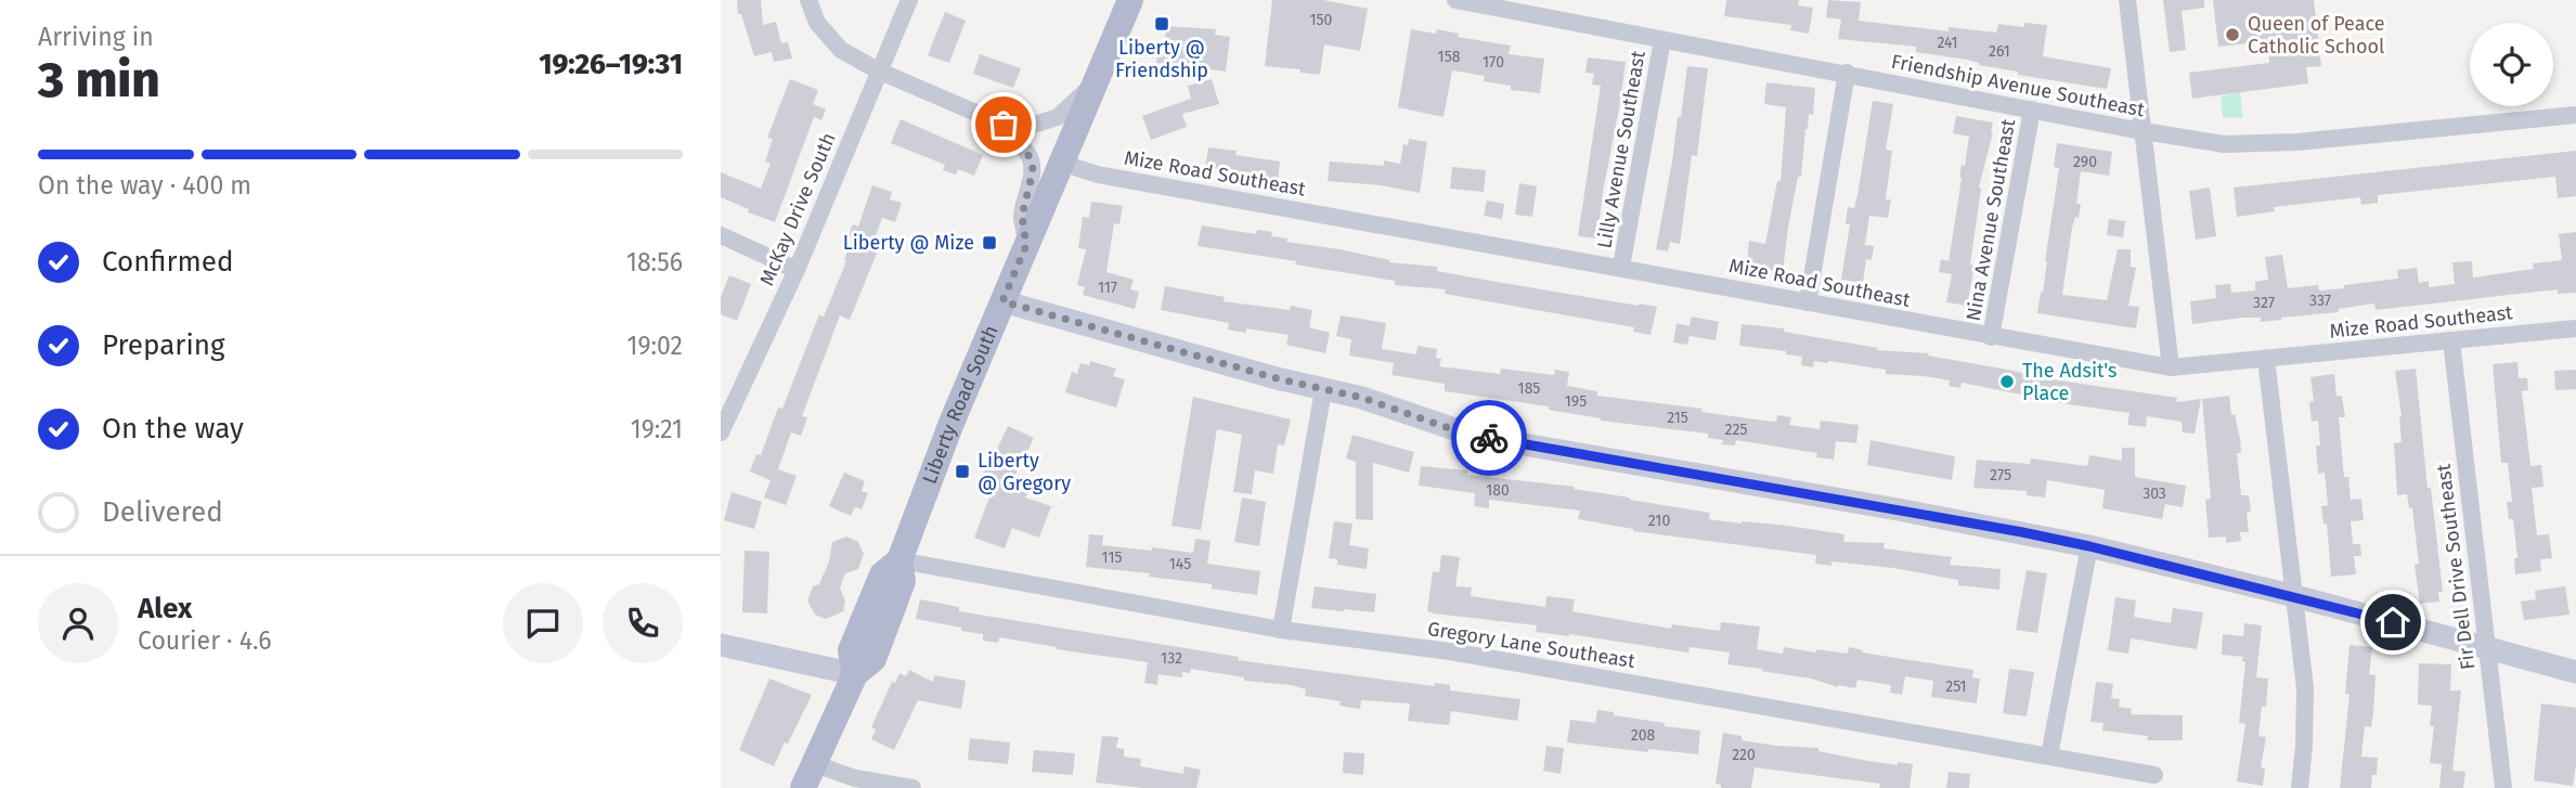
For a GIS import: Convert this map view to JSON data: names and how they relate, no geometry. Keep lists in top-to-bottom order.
{
  "streets": {
    "main road": ["Liberty Road South"],
    "street": [
      "Friendship Avenue Southeast",
      "Lilly Avenue Southeast",
      "Mize Road Southeast",
      "McKay Drive South",
      "Nina Avenue Southeast",
      "Fir Dell Drive Southeast",
      "Gregory Lane Southeast"
    ]
  },
  "crossings": [
    ["Friendship Avenue Southeast", "Lilly Avenue Southeast"],
    ["Friendship Avenue Southeast", "Nina Avenue Southeast"],
    ["Lilly Avenue Southeast", "Mize Road Southeast"],
    ["Mize Road Southeast", "Nina Avenue Southeast"],
    ["Mize Road Southeast", "Liberty Road South"],
    ["Mize Road Southeast", "Fir Dell Drive Southeast"],
    ["Liberty Road South", "Gregory Lane Southeast"]
  ],
  "places": {
    "transit": ["Liberty @ Friendship", "Liberty @ Mize", "Liberty @ Gregory"],
    "other": ["Queen of Peace Catholic School", "The Adsit's Place"]
  },
  "house_numbers": [
    "150",
    "241",
    "261",
    "158",
    "170",
    "290",
    "117",
    "337",
    "327",
    "185",
    "195",
    "215",
    "225",
    "275",
    "180",
    "303",
    "210",
    "115",
    "145",
    "132",
    "251",
    "208",
    "220"
  ],
  "page": {
    "heading": ["3 min", "Arriving in", "19:26–19:31"],
    "panel": ["Alex", "Courier · 4.6"],
    "bar": "On the way · 400 m",
    "list": [
      ["Confirmed", "18:56"],
      ["Preparing", "19:02"],
      ["On the way", "19:21"],
      "Delivered"
    ]
  }
}
